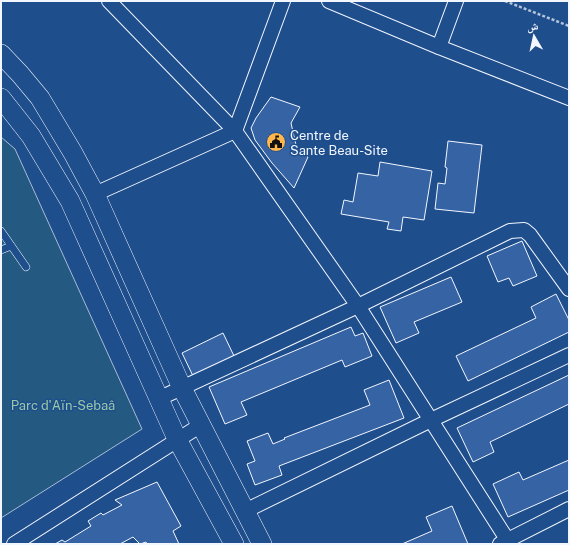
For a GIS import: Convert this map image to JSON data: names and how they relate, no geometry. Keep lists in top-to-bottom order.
{
  "parks": ["Parc d'Aïn-Sebaâ"],
  "places": {
    "public building": ["Centre de Sante Beau-Site"]
  },
  "north": "top"
}
